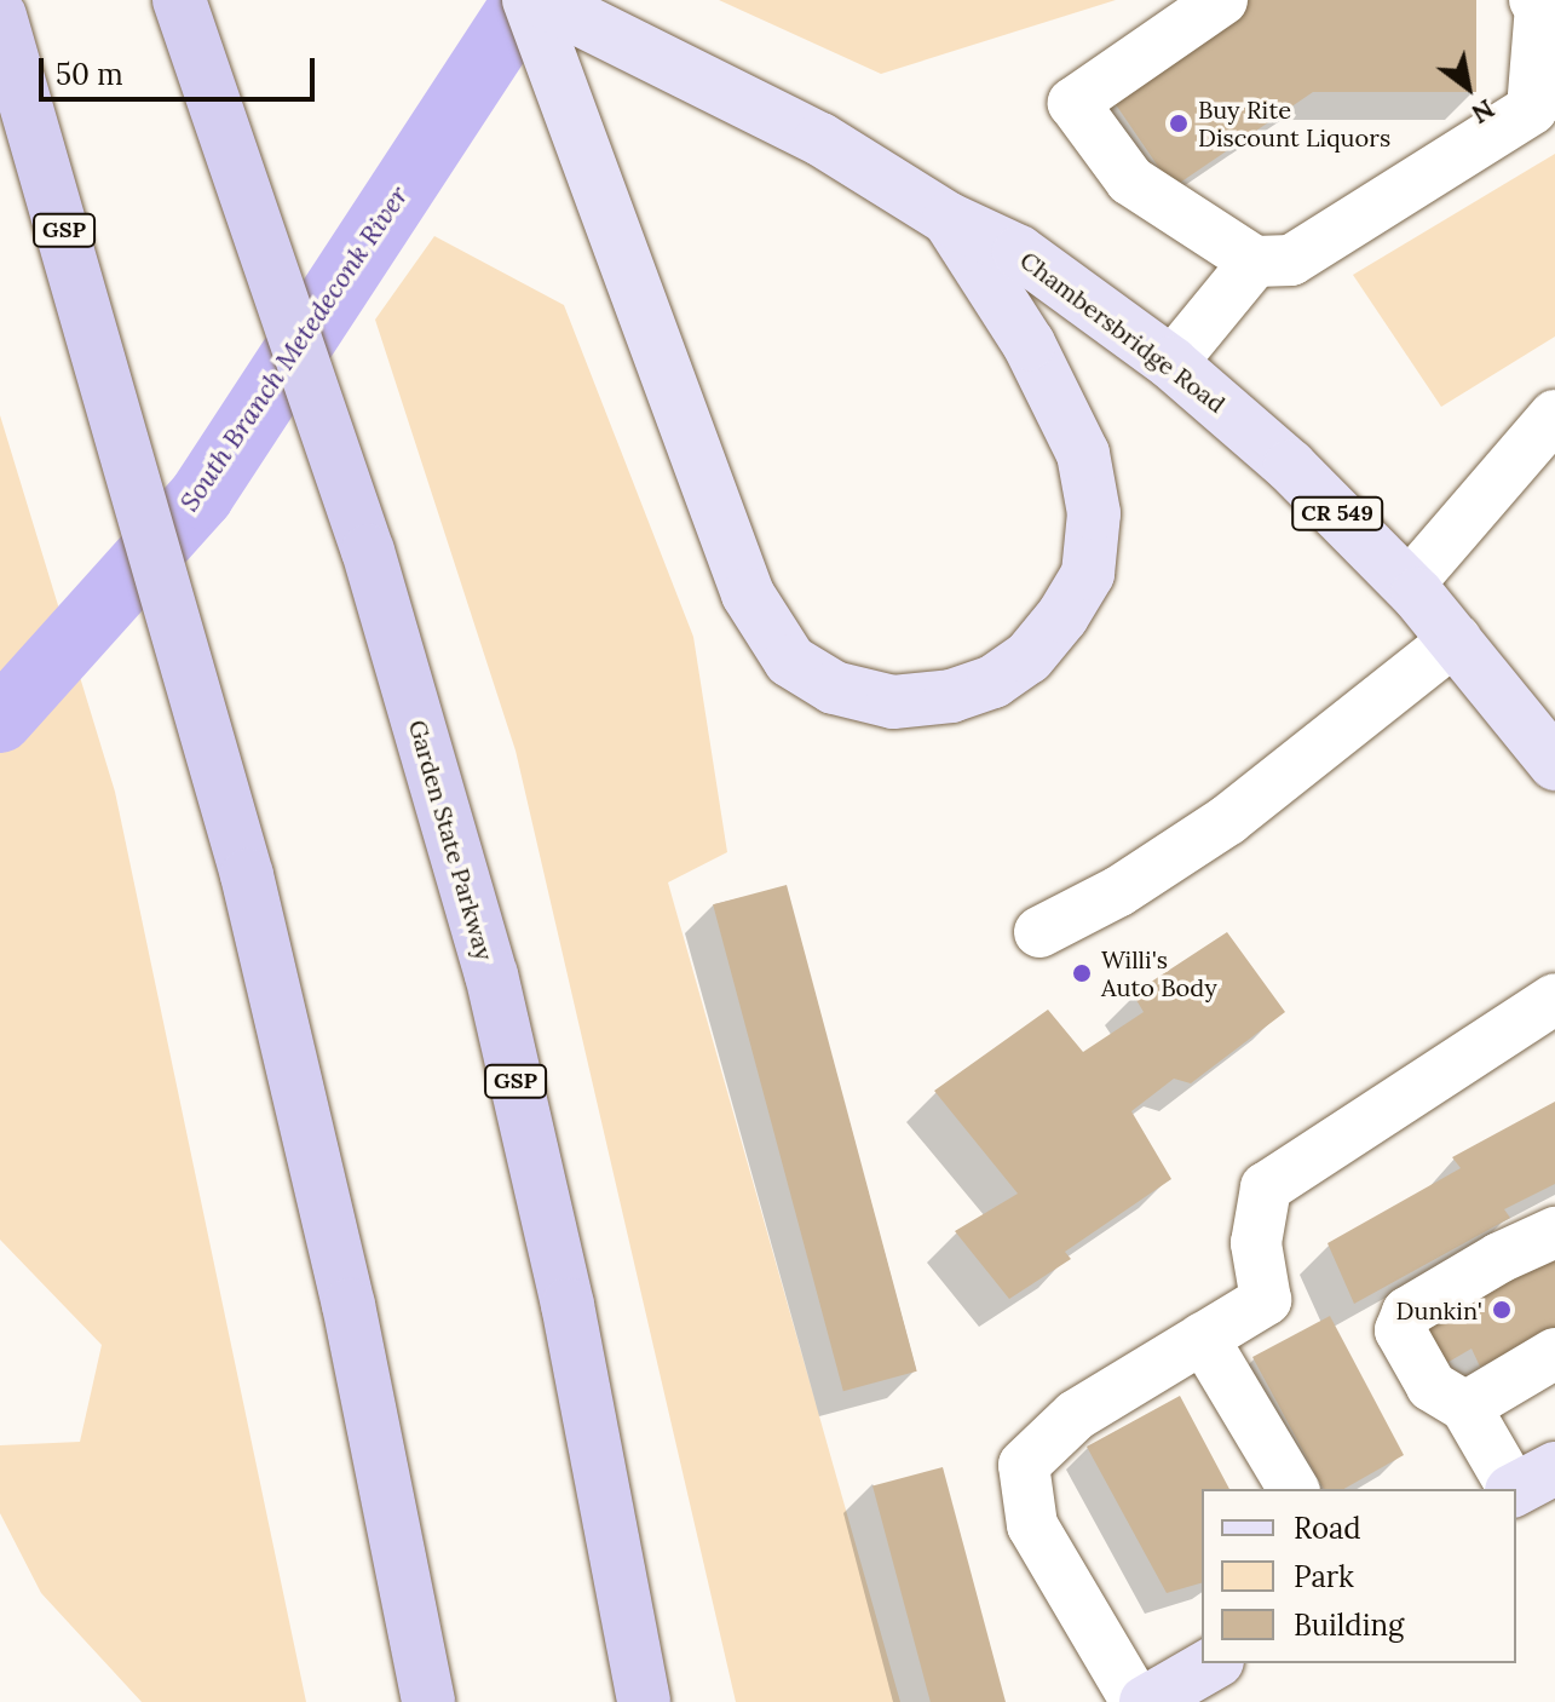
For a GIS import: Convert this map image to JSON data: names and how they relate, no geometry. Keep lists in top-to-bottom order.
{
  "streets": {
    "highway": ["GSP", "Garden State Parkway"],
    "main road": ["Chambersbridge Road", "CR 549"]
  },
  "water": ["South Branch Metedeconk River"],
  "places": ["Buy Rite Discount Liquors", "Willi's Auto Body", "Dunkin'"],
  "legend": ["Road", "Park", "Building"],
  "scale_bar": "50 m",
  "north": "bottom right"
}
